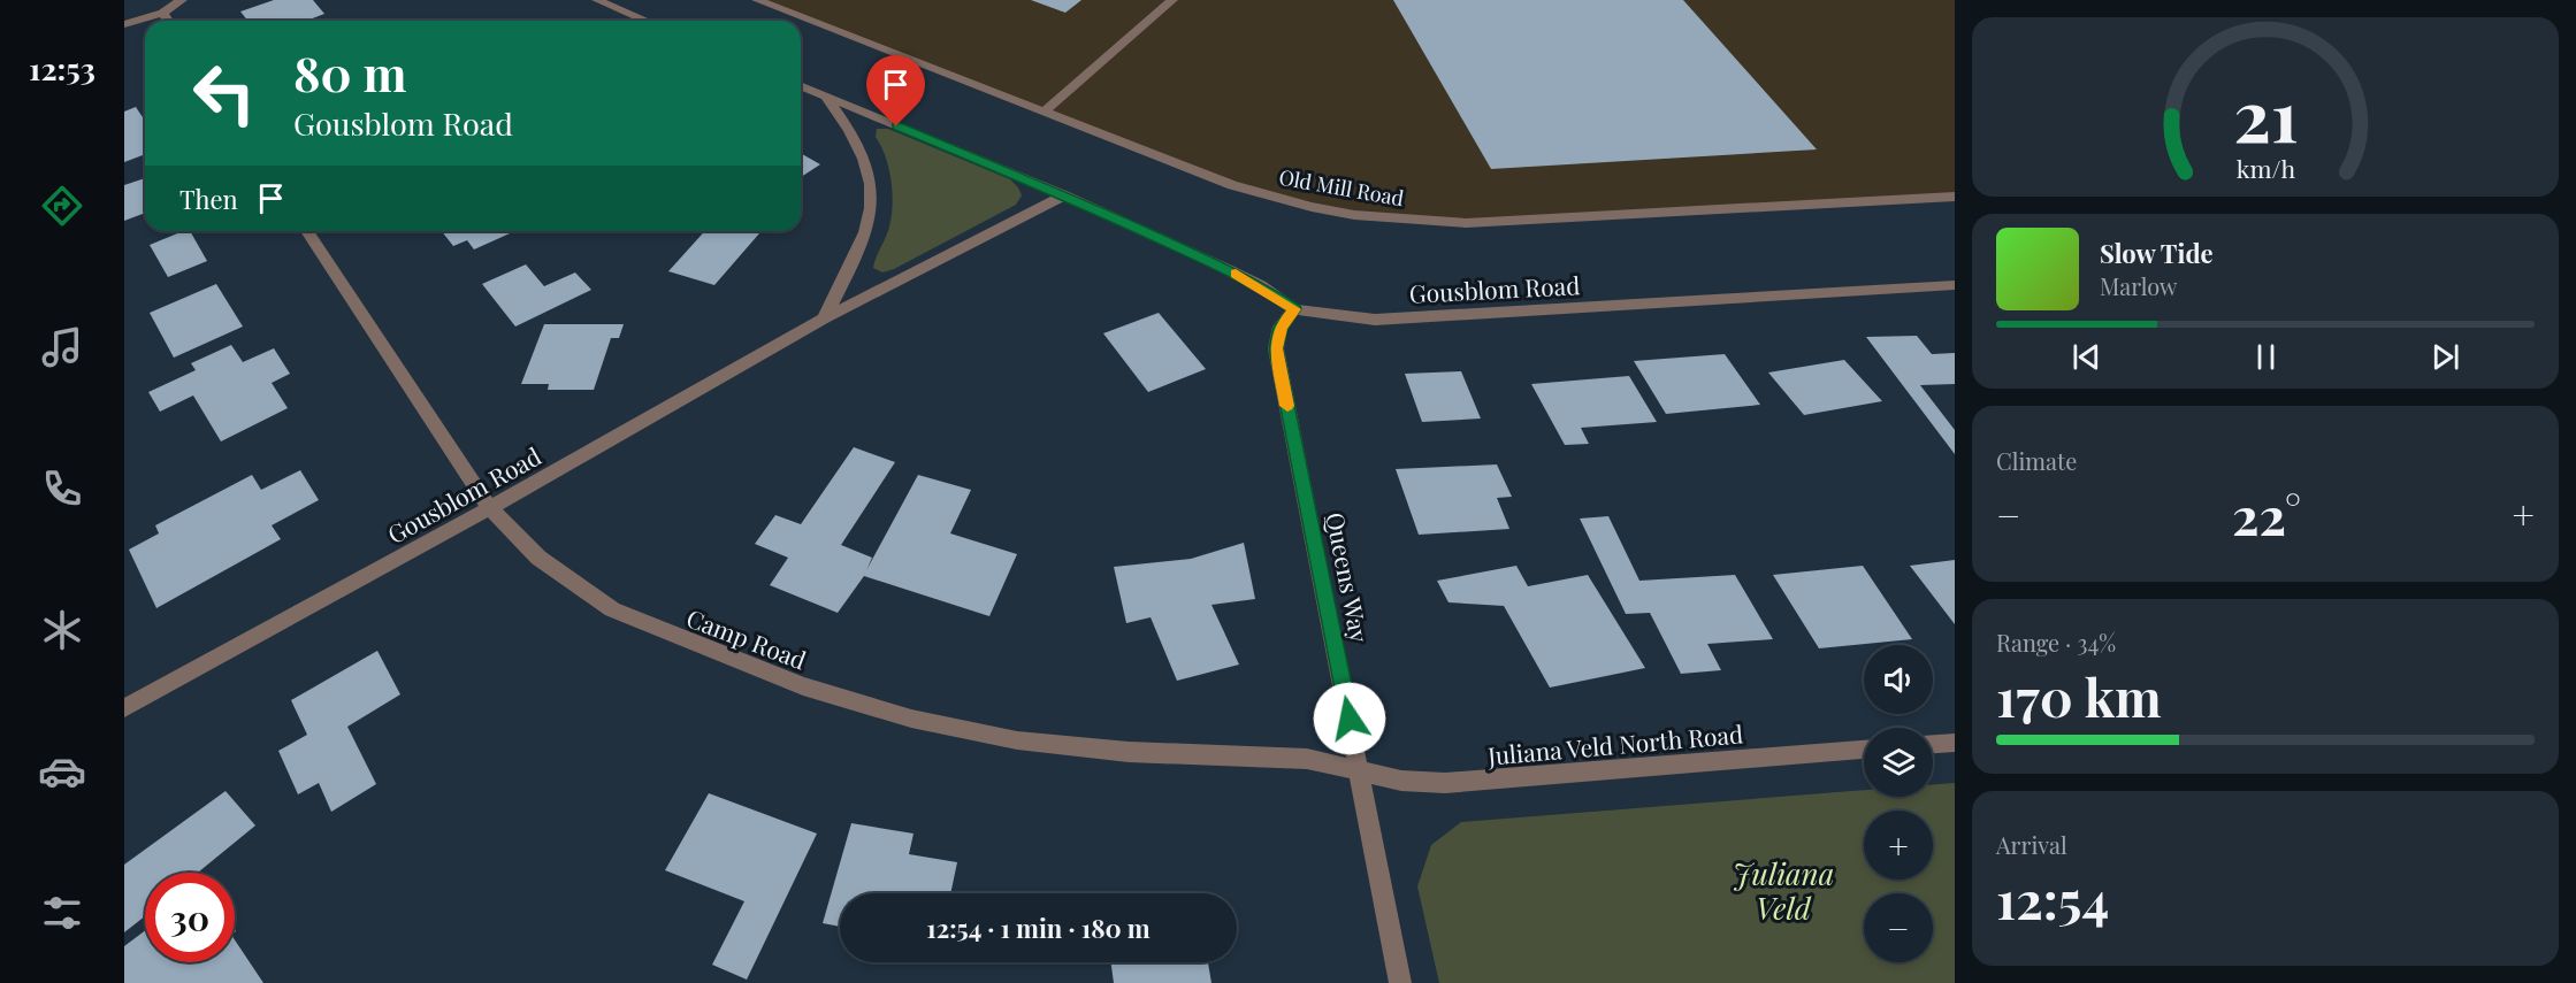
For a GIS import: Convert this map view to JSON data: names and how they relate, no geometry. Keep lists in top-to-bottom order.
{
  "streets": {
    "street": [
      "Old Mill Road",
      "Gousblom Road",
      "Queens Way",
      "Camp Road",
      "Juliana Veld North Road"
    ]
  },
  "crossings": [
    ["Gousblom Road", "Queens Way"],
    ["Gousblom Road", "Camp Road"],
    ["Queens Way", "Camp Road"],
    ["Queens Way", "Juliana Veld North Road"],
    ["Camp Road", "Juliana Veld North Road"]
  ],
  "parks": ["Juliana Veld"],
  "page": {
    "tabs": "12:53",
    "turn": ["80 m", "Gousblom Road"],
    "then": "Then",
    "song": ["Slow Tide", "Marlow"],
    "tile": [
      "Climate",
      ["Range · 34%", "170 km"],
      ["Arrival", "12:54"]
    ],
    "heat": ["−", "22°", "+"],
    "map_buttons": ["+", "−"],
    "limit": "30",
    "trip": "12:54 · 1 min · 180 m",
    "gauge": ["21", "km/h"]
  }
}
